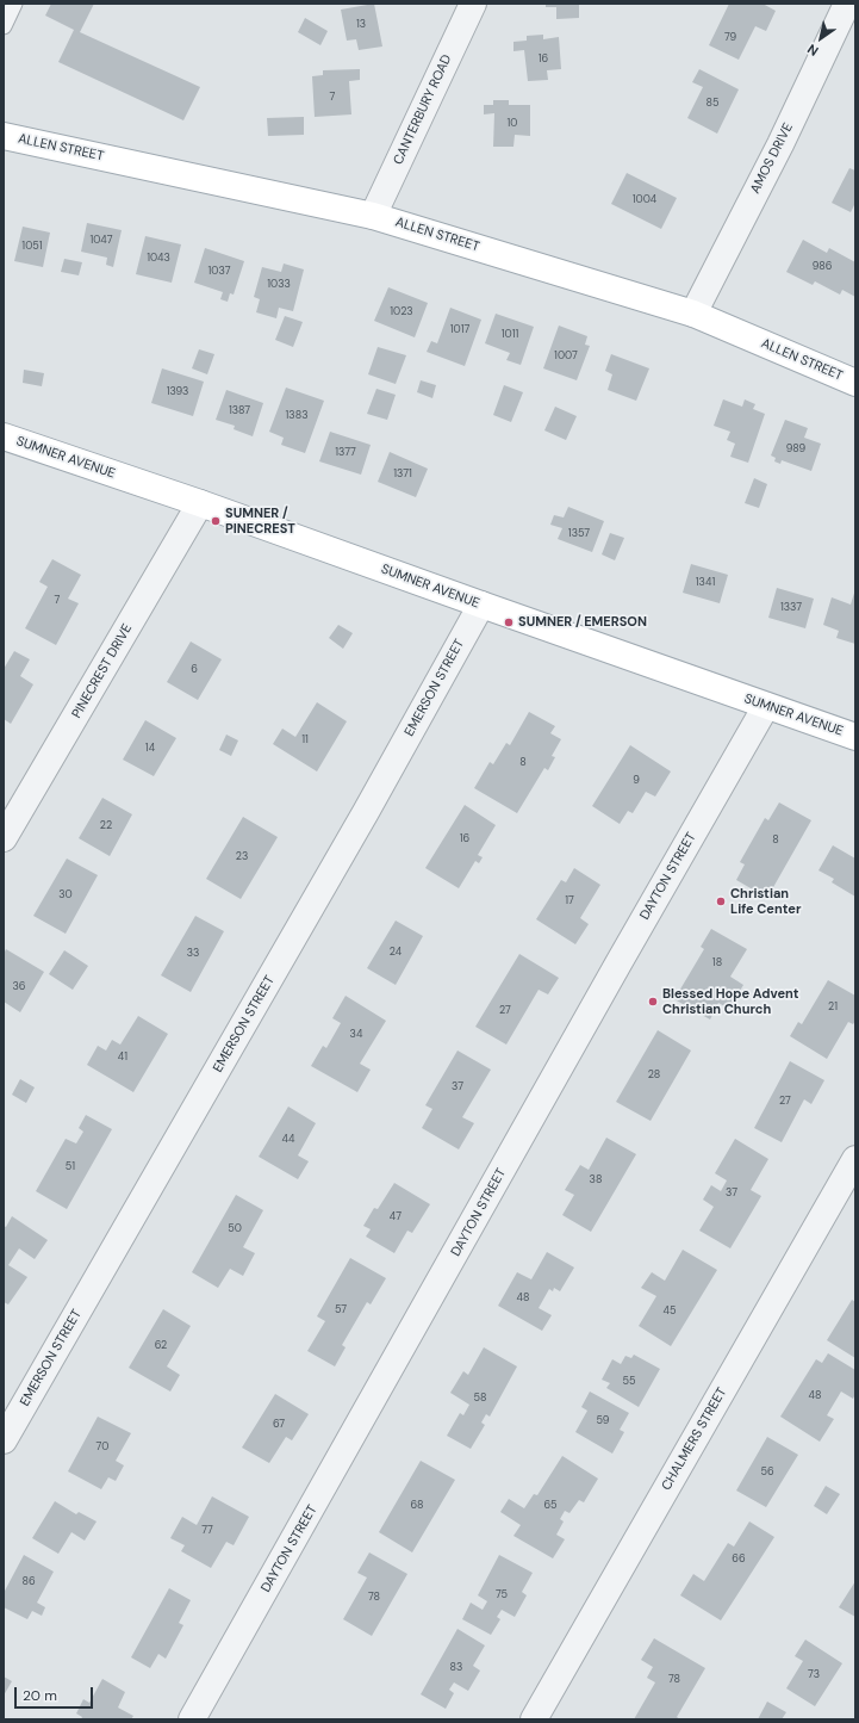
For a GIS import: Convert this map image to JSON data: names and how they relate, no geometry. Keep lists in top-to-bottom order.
{
  "streets": {
    "main road": ["ALLEN STREET", "SUMNER AVENUE"],
    "street": [
      "CANTERBURY ROAD",
      "AMOS DRIVE",
      "PINECREST DRIVE",
      "EMERSON STREET",
      "DAYTON STREET",
      "CHALMERS STREET"
    ]
  },
  "crossings": [
    ["CANTERBURY ROAD", "ALLEN STREET"],
    ["ALLEN STREET", "AMOS DRIVE"],
    ["SUMNER AVENUE", "PINECREST DRIVE"],
    ["SUMNER AVENUE", "EMERSON STREET"],
    ["SUMNER AVENUE", "DAYTON STREET"]
  ],
  "places": [
    "SUMNER / PINECREST",
    "SUMNER / EMERSON",
    "Christian Life Center",
    "Blessed Hope Advent Christian Church"
  ],
  "house_numbers": [
    "13",
    "79",
    "16",
    "7",
    "85",
    "10",
    "1004",
    "1047",
    "1051",
    "1043",
    "986",
    "1037",
    "1033",
    "1023",
    "1017",
    "1011",
    "1007",
    "1393",
    "1387",
    "1383",
    "989",
    "1377",
    "1371",
    "1357",
    "1341",
    "7",
    "1337",
    "6",
    "11",
    "14",
    "8",
    "9",
    "22",
    "16",
    "8",
    "23",
    "30",
    "17",
    "24",
    "33",
    "18",
    "36",
    "21",
    "27",
    "34",
    "41",
    "28",
    "37",
    "27",
    "44",
    "51",
    "38",
    "37",
    "47",
    "50",
    "48",
    "57",
    "45",
    "62",
    "55",
    "48",
    "58",
    "59",
    "67",
    "70",
    "56",
    "68",
    "65",
    "77",
    "66",
    "86",
    "75",
    "78",
    "83",
    "73",
    "78"
  ],
  "scale_bar": "20 m",
  "north": "bottom left"
}
